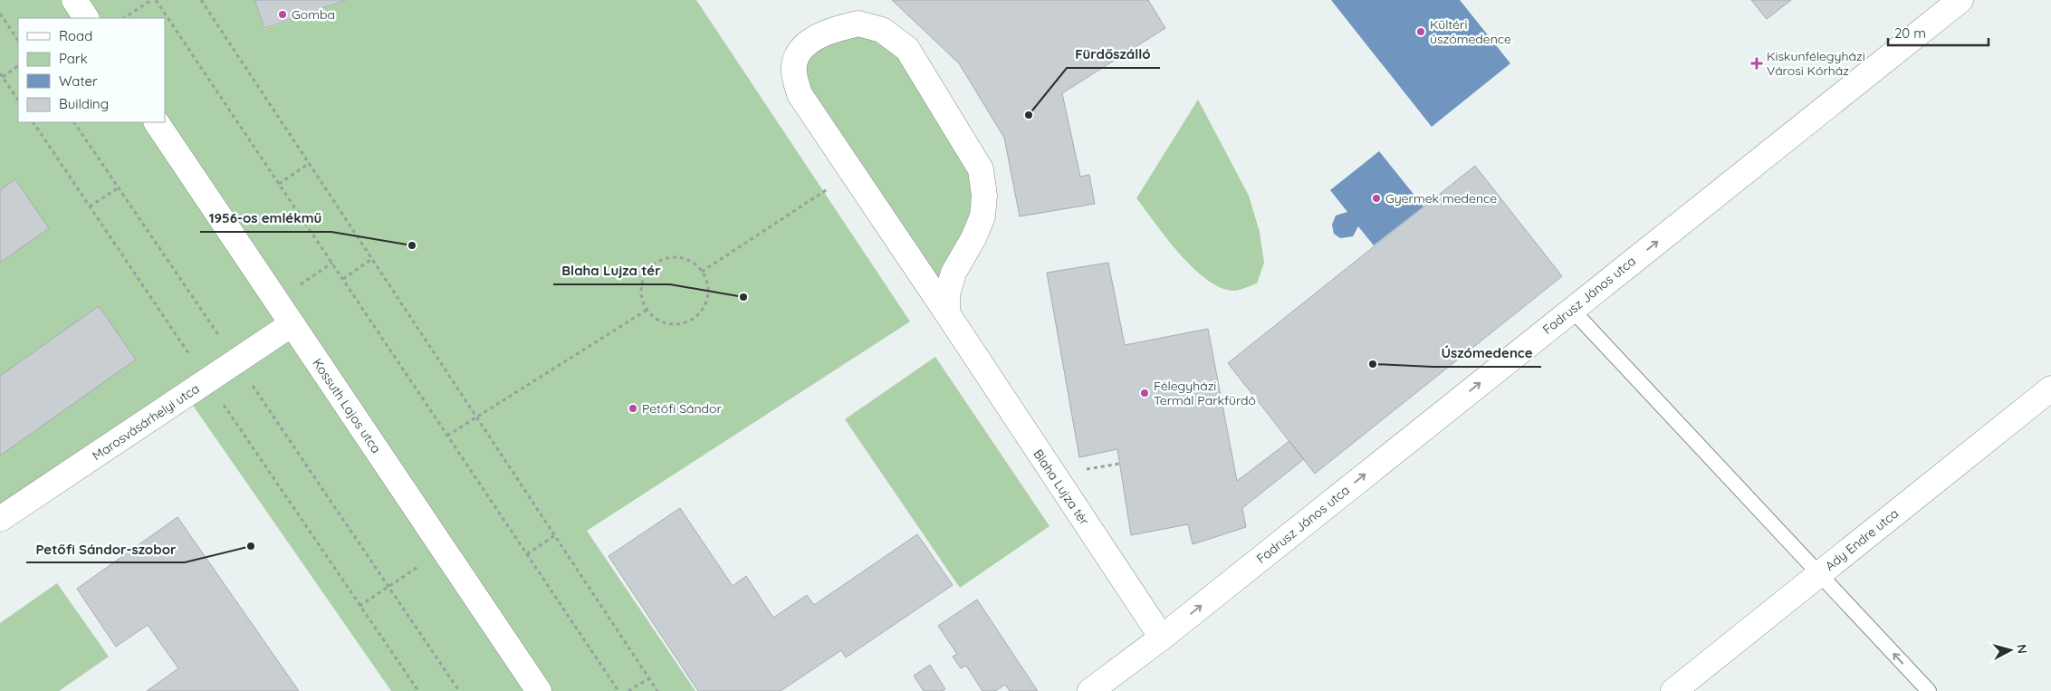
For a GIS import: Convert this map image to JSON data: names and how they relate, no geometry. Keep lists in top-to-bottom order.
{
  "streets": {
    "street": [
      "Fadrusz János utca",
      "Kossuth Lajos utca",
      "Marosvásárhelyi utca",
      "Blaha Lujza tér",
      "Ady Endre utca"
    ]
  },
  "crossings": [
    ["Fadrusz János utca", "Blaha Lujza tér"],
    ["Kossuth Lajos utca", "Marosvásárhelyi utca"]
  ],
  "one_way": ["Fadrusz János utca"],
  "places": {
    "other": [
      "Gomba",
      "Kültéri úszómedence",
      "Fürdőszálló",
      "Gyermek medence",
      "1956-os emlékmű",
      "Blaha Lujza tér",
      "Úszómedence",
      "Félegyházi Termál Parkfürdő",
      "Petőfi Sándor",
      "Petőfi Sándor-szobor"
    ],
    "health": ["Kiskunfélegyházi Városi Kórház"]
  },
  "legend": [
    "Road",
    "Park",
    "Water",
    "Building"
  ],
  "scale_bar": "20 m",
  "north": "right"
}
